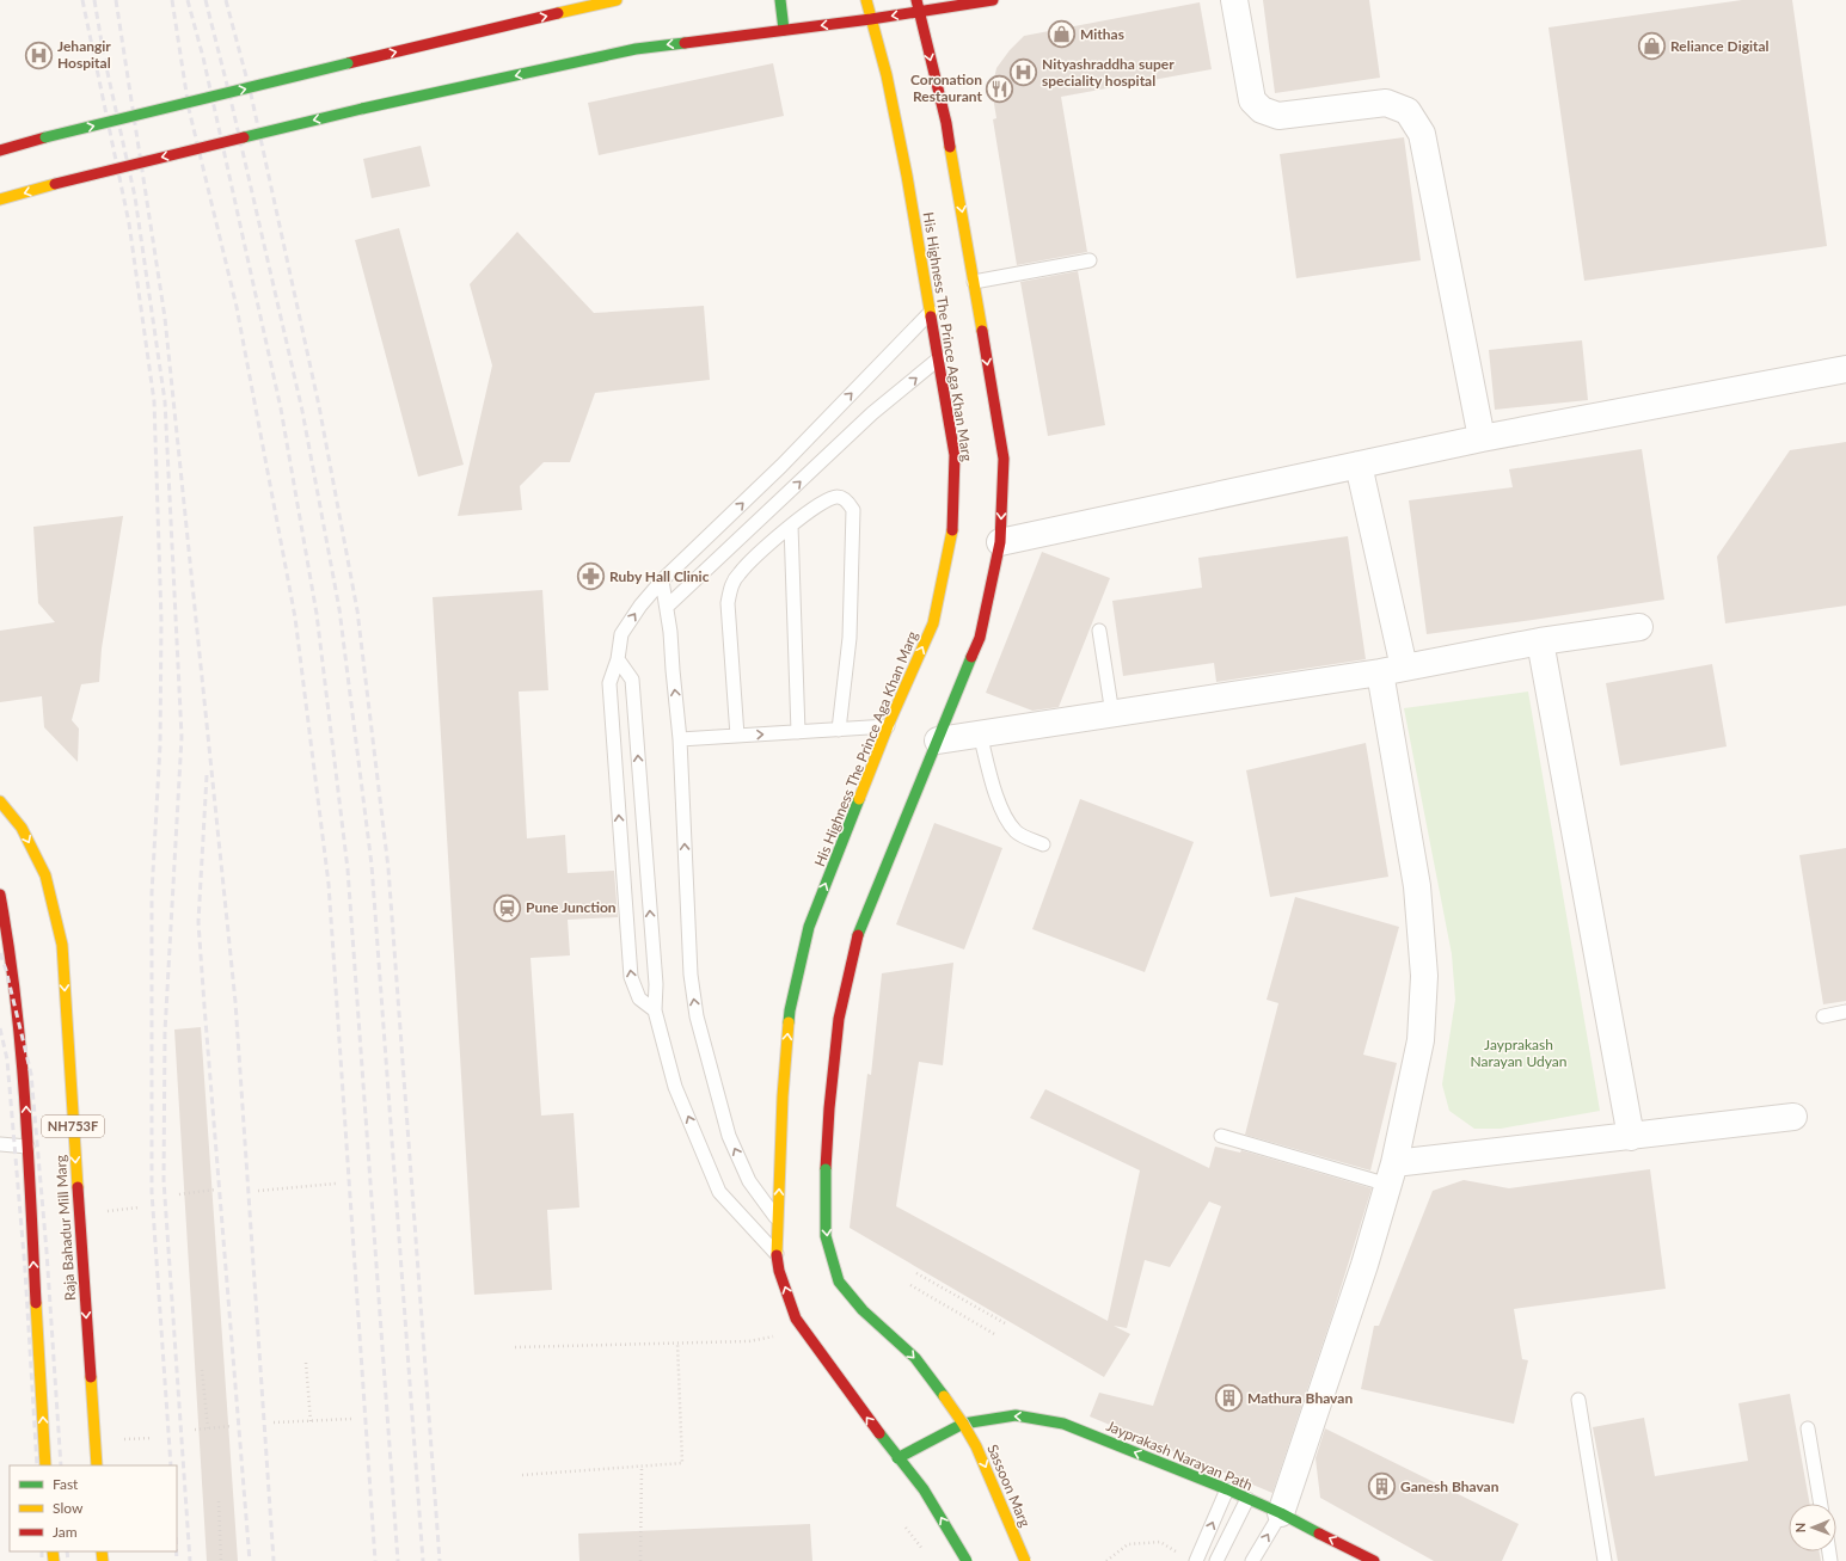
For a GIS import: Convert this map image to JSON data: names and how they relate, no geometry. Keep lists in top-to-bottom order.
{
  "streets": {
    "main road": [
      "His Highness The Prince Aga Khan Marg",
      "NH753F",
      "Raja Bahadur Mill Marg",
      "Jayprakash Narayan Path",
      "Sassoon Marg"
    ]
  },
  "crossings": [
    ["His Highness The Prince Aga Khan Marg", "Jayprakash Narayan Path"],
    ["Jayprakash Narayan Path", "Sassoon Marg"]
  ],
  "one_way": ["Jayprakash Narayan Path"],
  "parks": ["Jayprakash Narayan Udyan"],
  "places": {
    "shop": ["Mithas", "Reliance Digital"],
    "hospital": ["Jehangir Hospital", "Nityashraddha super speciality hospital"],
    "restaurant": ["Coronation Restaurant"],
    "pharmacy": ["Ruby Hall Clinic"],
    "station": ["Pune Junction"],
    "building": ["Mathura Bhavan", "Ganesh Bhavan"]
  },
  "legend": ["Fast", "Slow", "Jam"],
  "north": "left"
}
